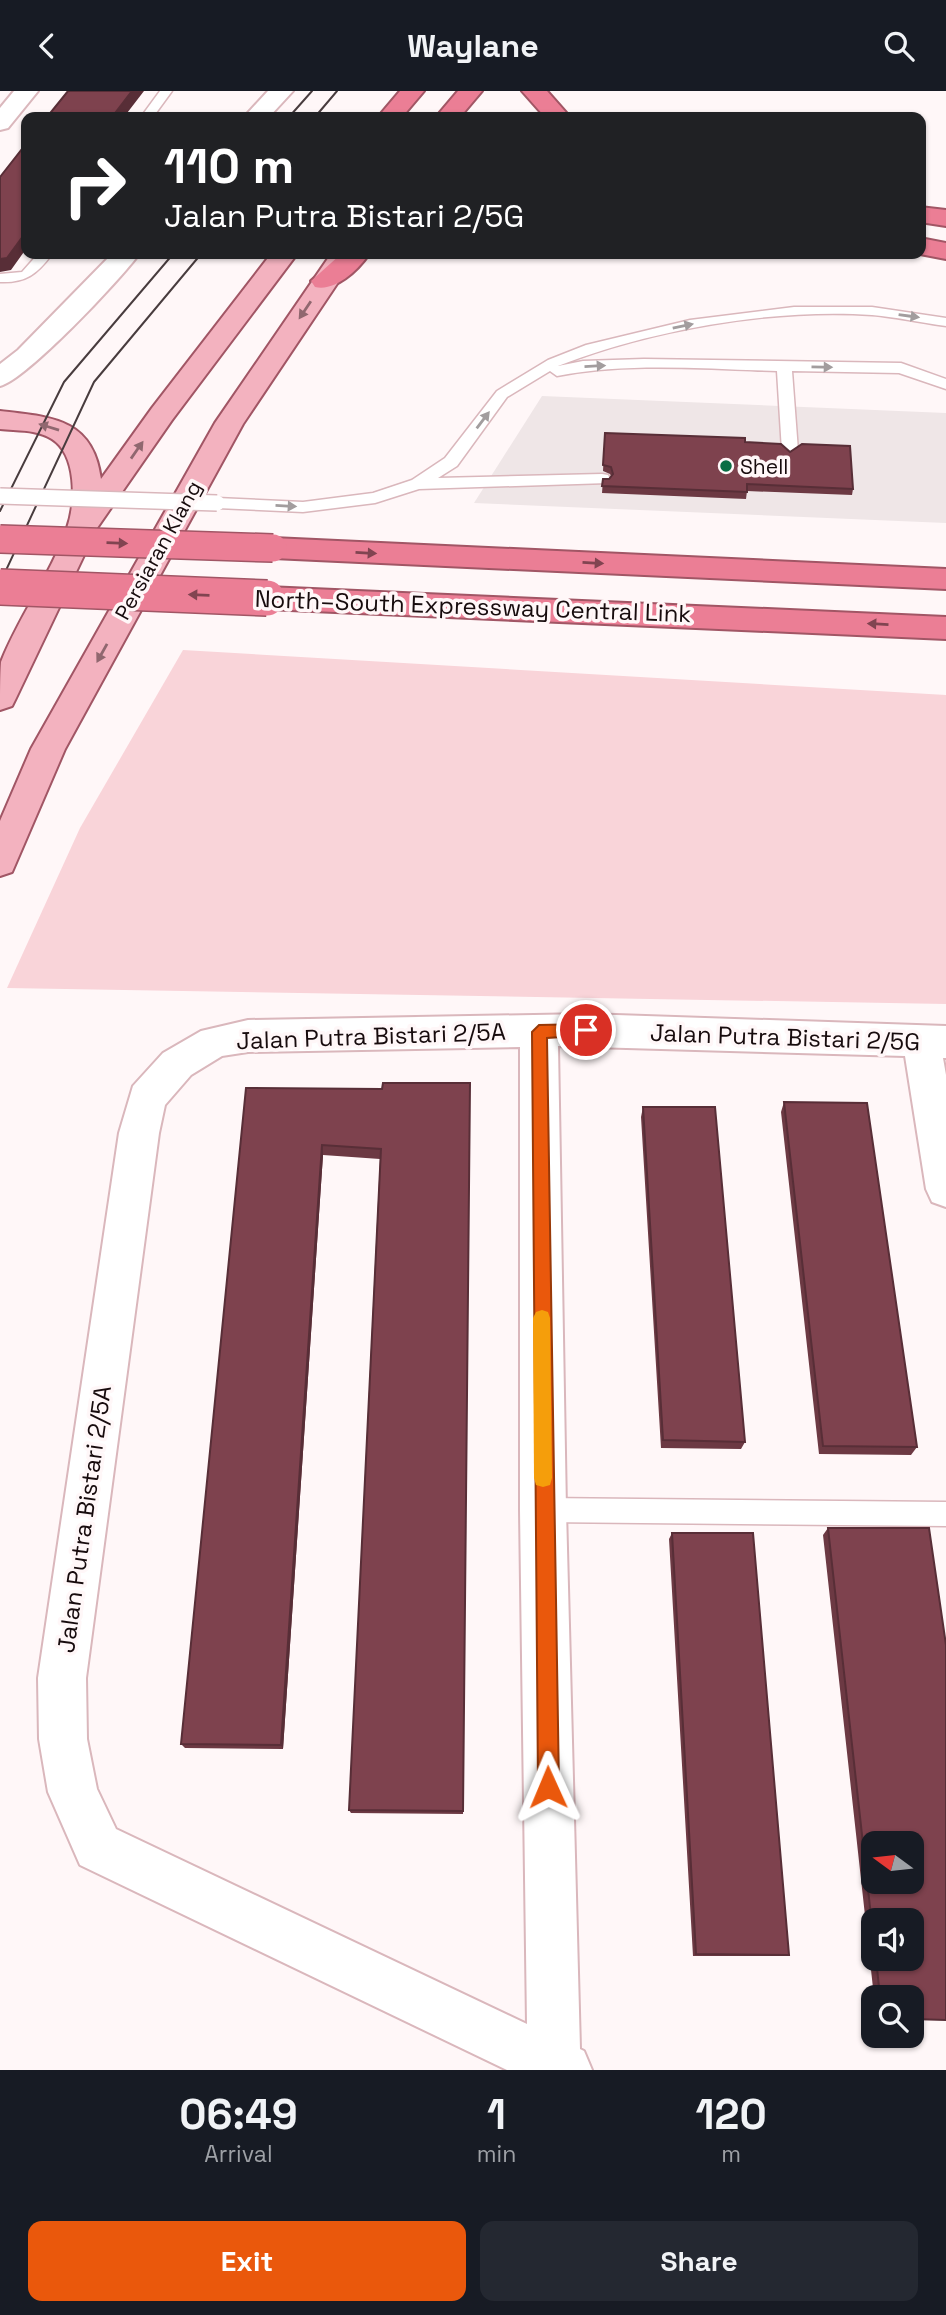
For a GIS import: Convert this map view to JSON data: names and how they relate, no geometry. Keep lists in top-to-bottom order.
{
  "streets": {
    "highway": ["North–South Expressway Central Link"],
    "main road": ["Persiaran Klang"],
    "street": ["Jalan Putra Bistari 2/5A", "Jalan Putra Bistari 2/5G"]
  },
  "crossings": [
    ["Jalan Putra Bistari 2/5A", "Jalan Putra Bistari 2/5G"]
  ],
  "places": ["Shell"],
  "north": "left",
  "page": {
    "header": "Waylane",
    "turn": ["110 m", "Jalan Putra Bistari 2/5G"],
    "eta": [
      "06:49",
      "Arrival",
      "1",
      "min",
      "120",
      "m"
    ],
    "buttons": ["Exit", "Share"]
  }
}
